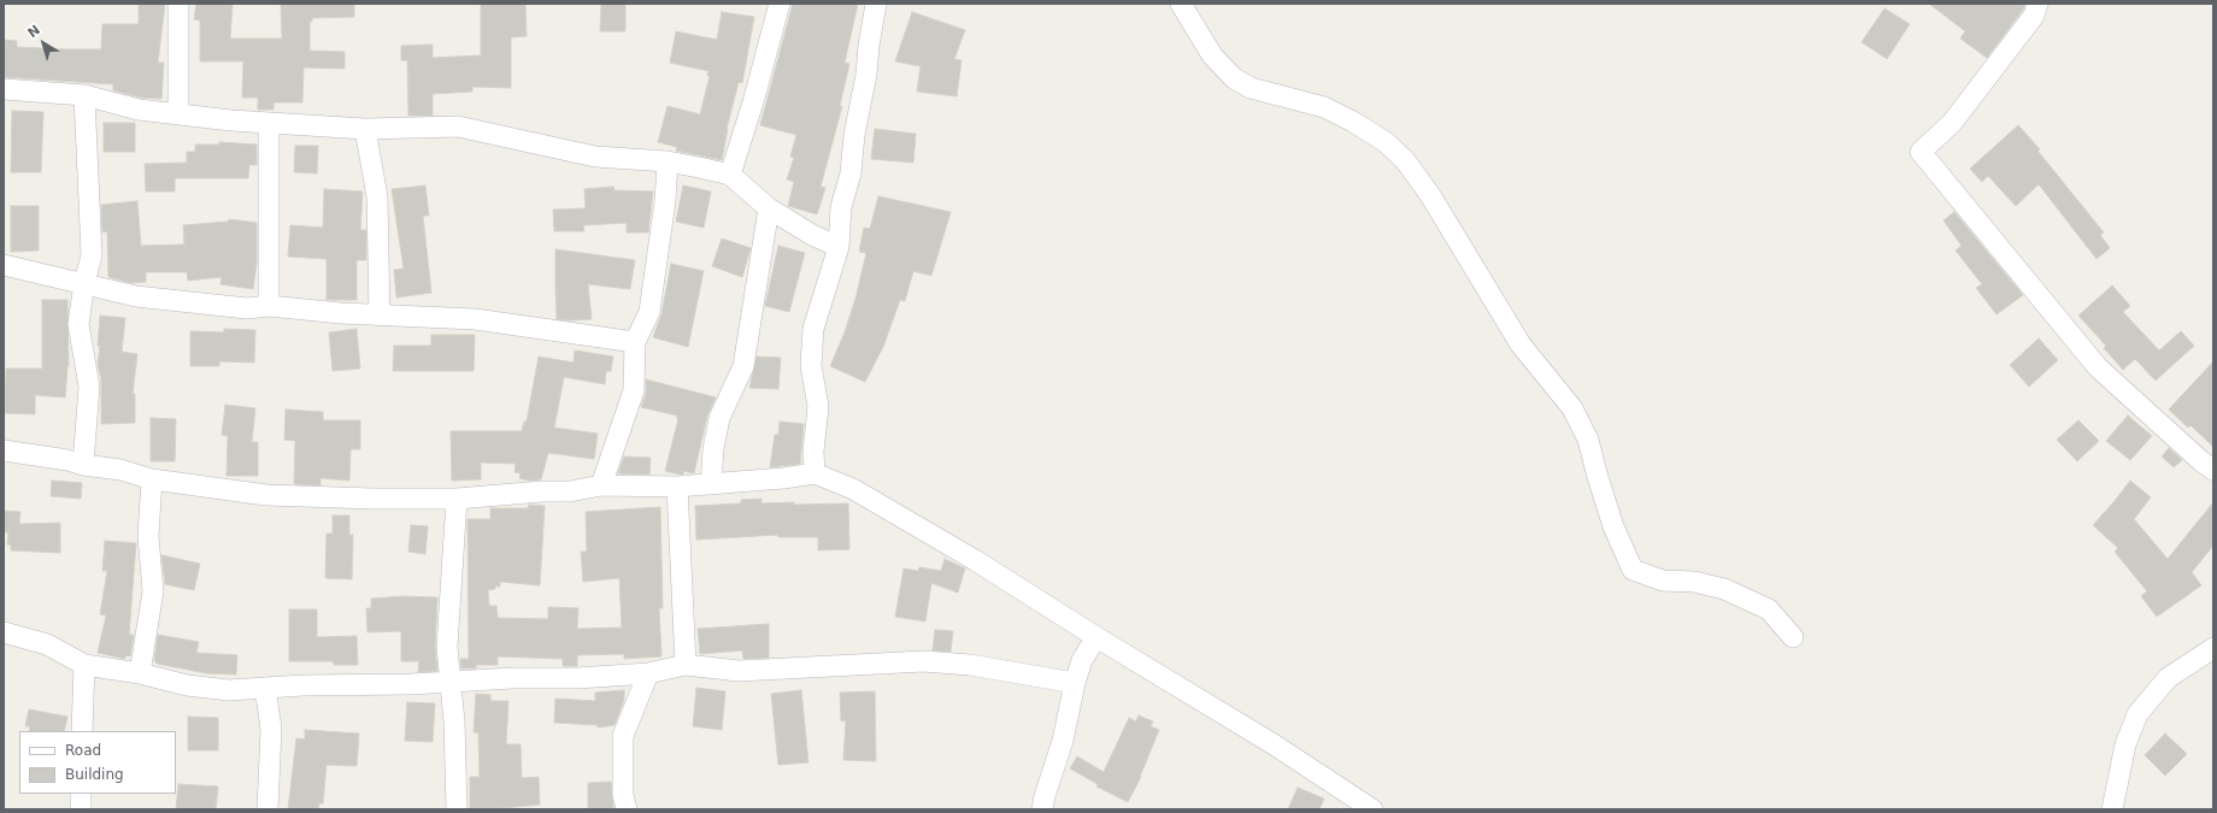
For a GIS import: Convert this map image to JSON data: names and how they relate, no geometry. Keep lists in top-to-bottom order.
{
  "legend": ["Road", "Building"],
  "north": "top left"
}
